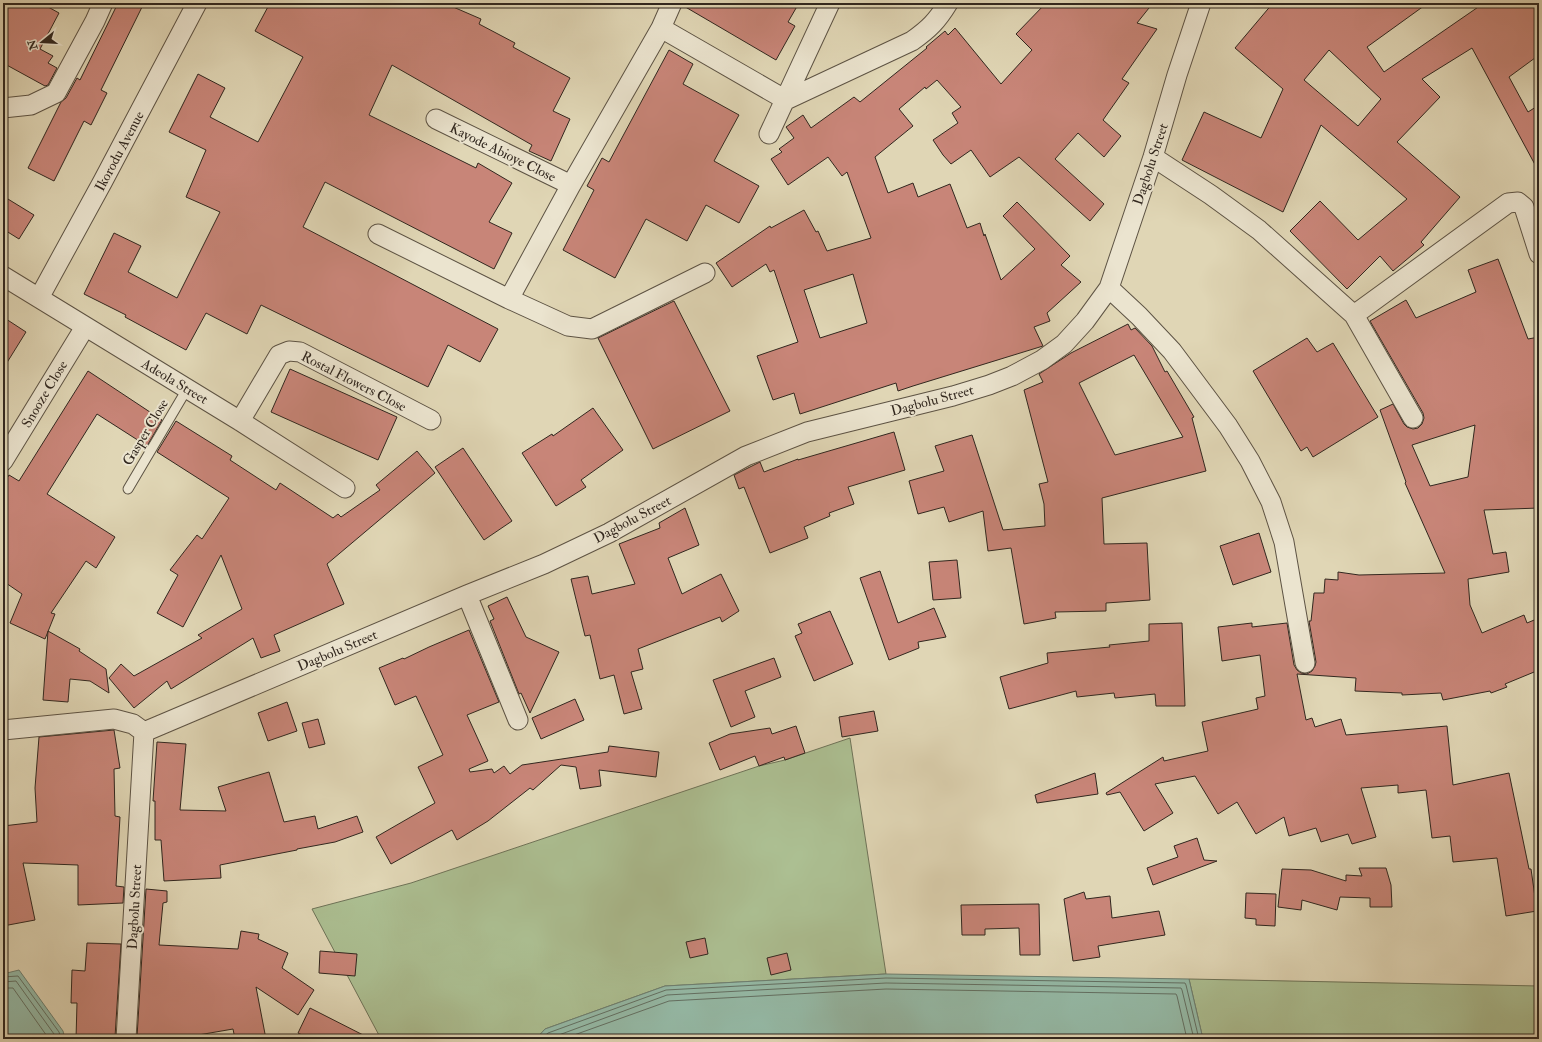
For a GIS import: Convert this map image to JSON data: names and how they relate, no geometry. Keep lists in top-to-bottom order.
{
  "streets": {
    "street": [
      "Ikorodu Avenue",
      "Kayode Abioye Close",
      "Dagbolu Street",
      "Adeola Street",
      "Rostal Flowers Close",
      "Snooze Close"
    ],
    "lane": ["Gasper Close"]
  },
  "crossings": [
    ["Ikorodu Avenue", "Adeola Street"],
    ["Adeola Street", "Rostal Flowers Close"],
    ["Adeola Street", "Snooze Close"],
    ["Adeola Street", "Gasper Close"]
  ],
  "north": "left"
}
